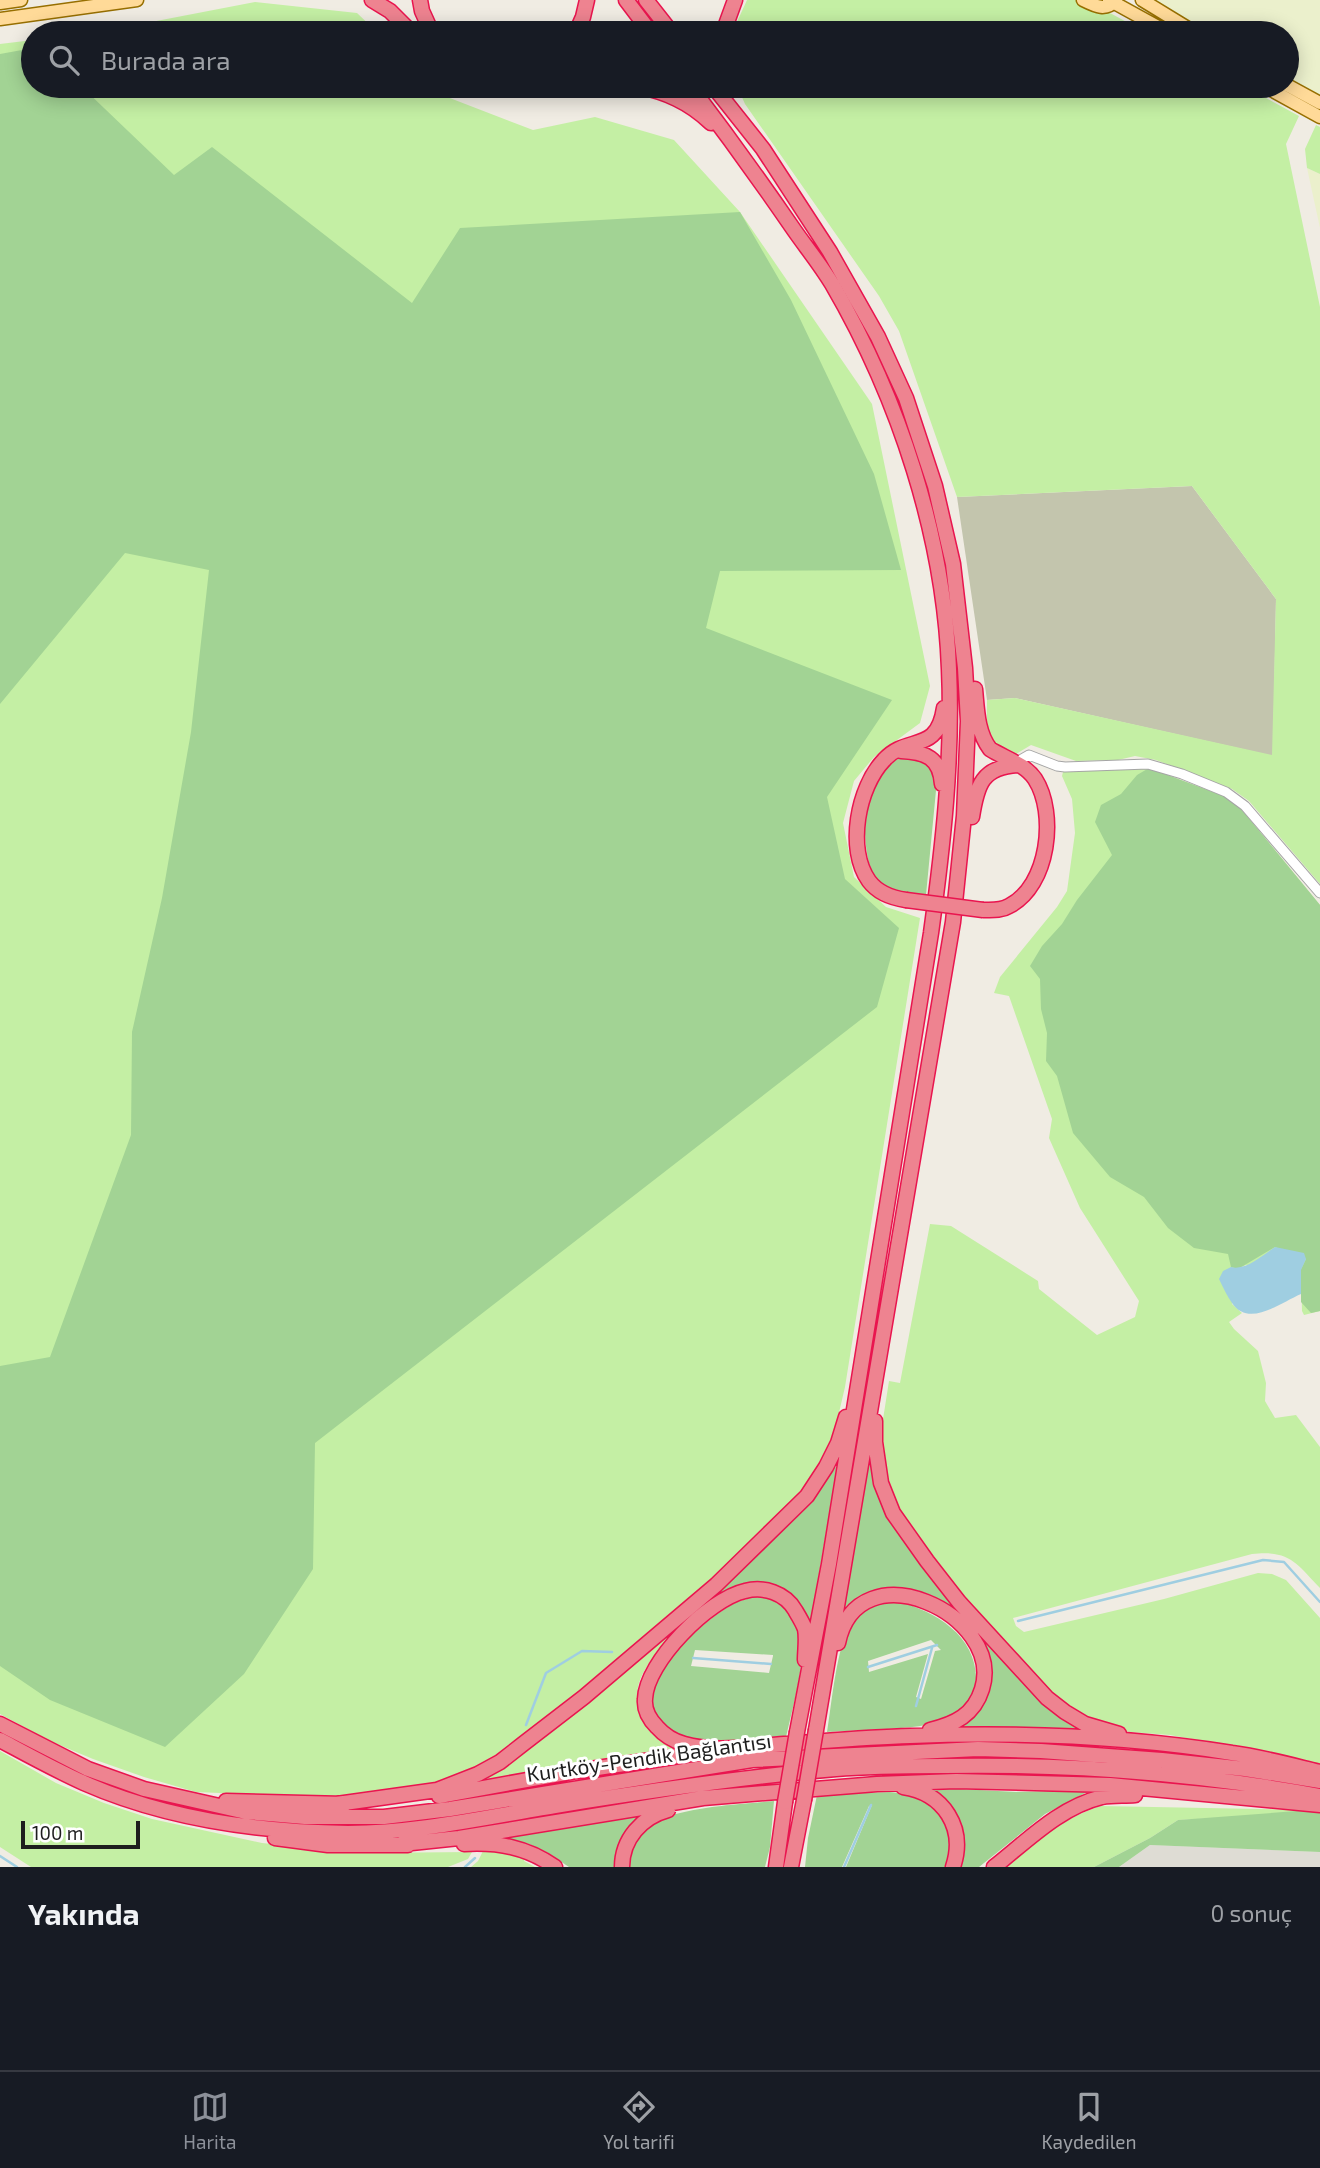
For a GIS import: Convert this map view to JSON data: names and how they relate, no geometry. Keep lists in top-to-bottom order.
{
  "streets": {
    "highway": ["Kurtköy-Pendik Bağlantısı"]
  },
  "scale_bar": "100 m",
  "page": {
    "search": "Burada ara",
    "scale": "100 m",
    "heading": ["Yakında", "0 sonuç"],
    "nav": ["Harita", "Yol tarifi", "Kaydedilen"]
  }
}
